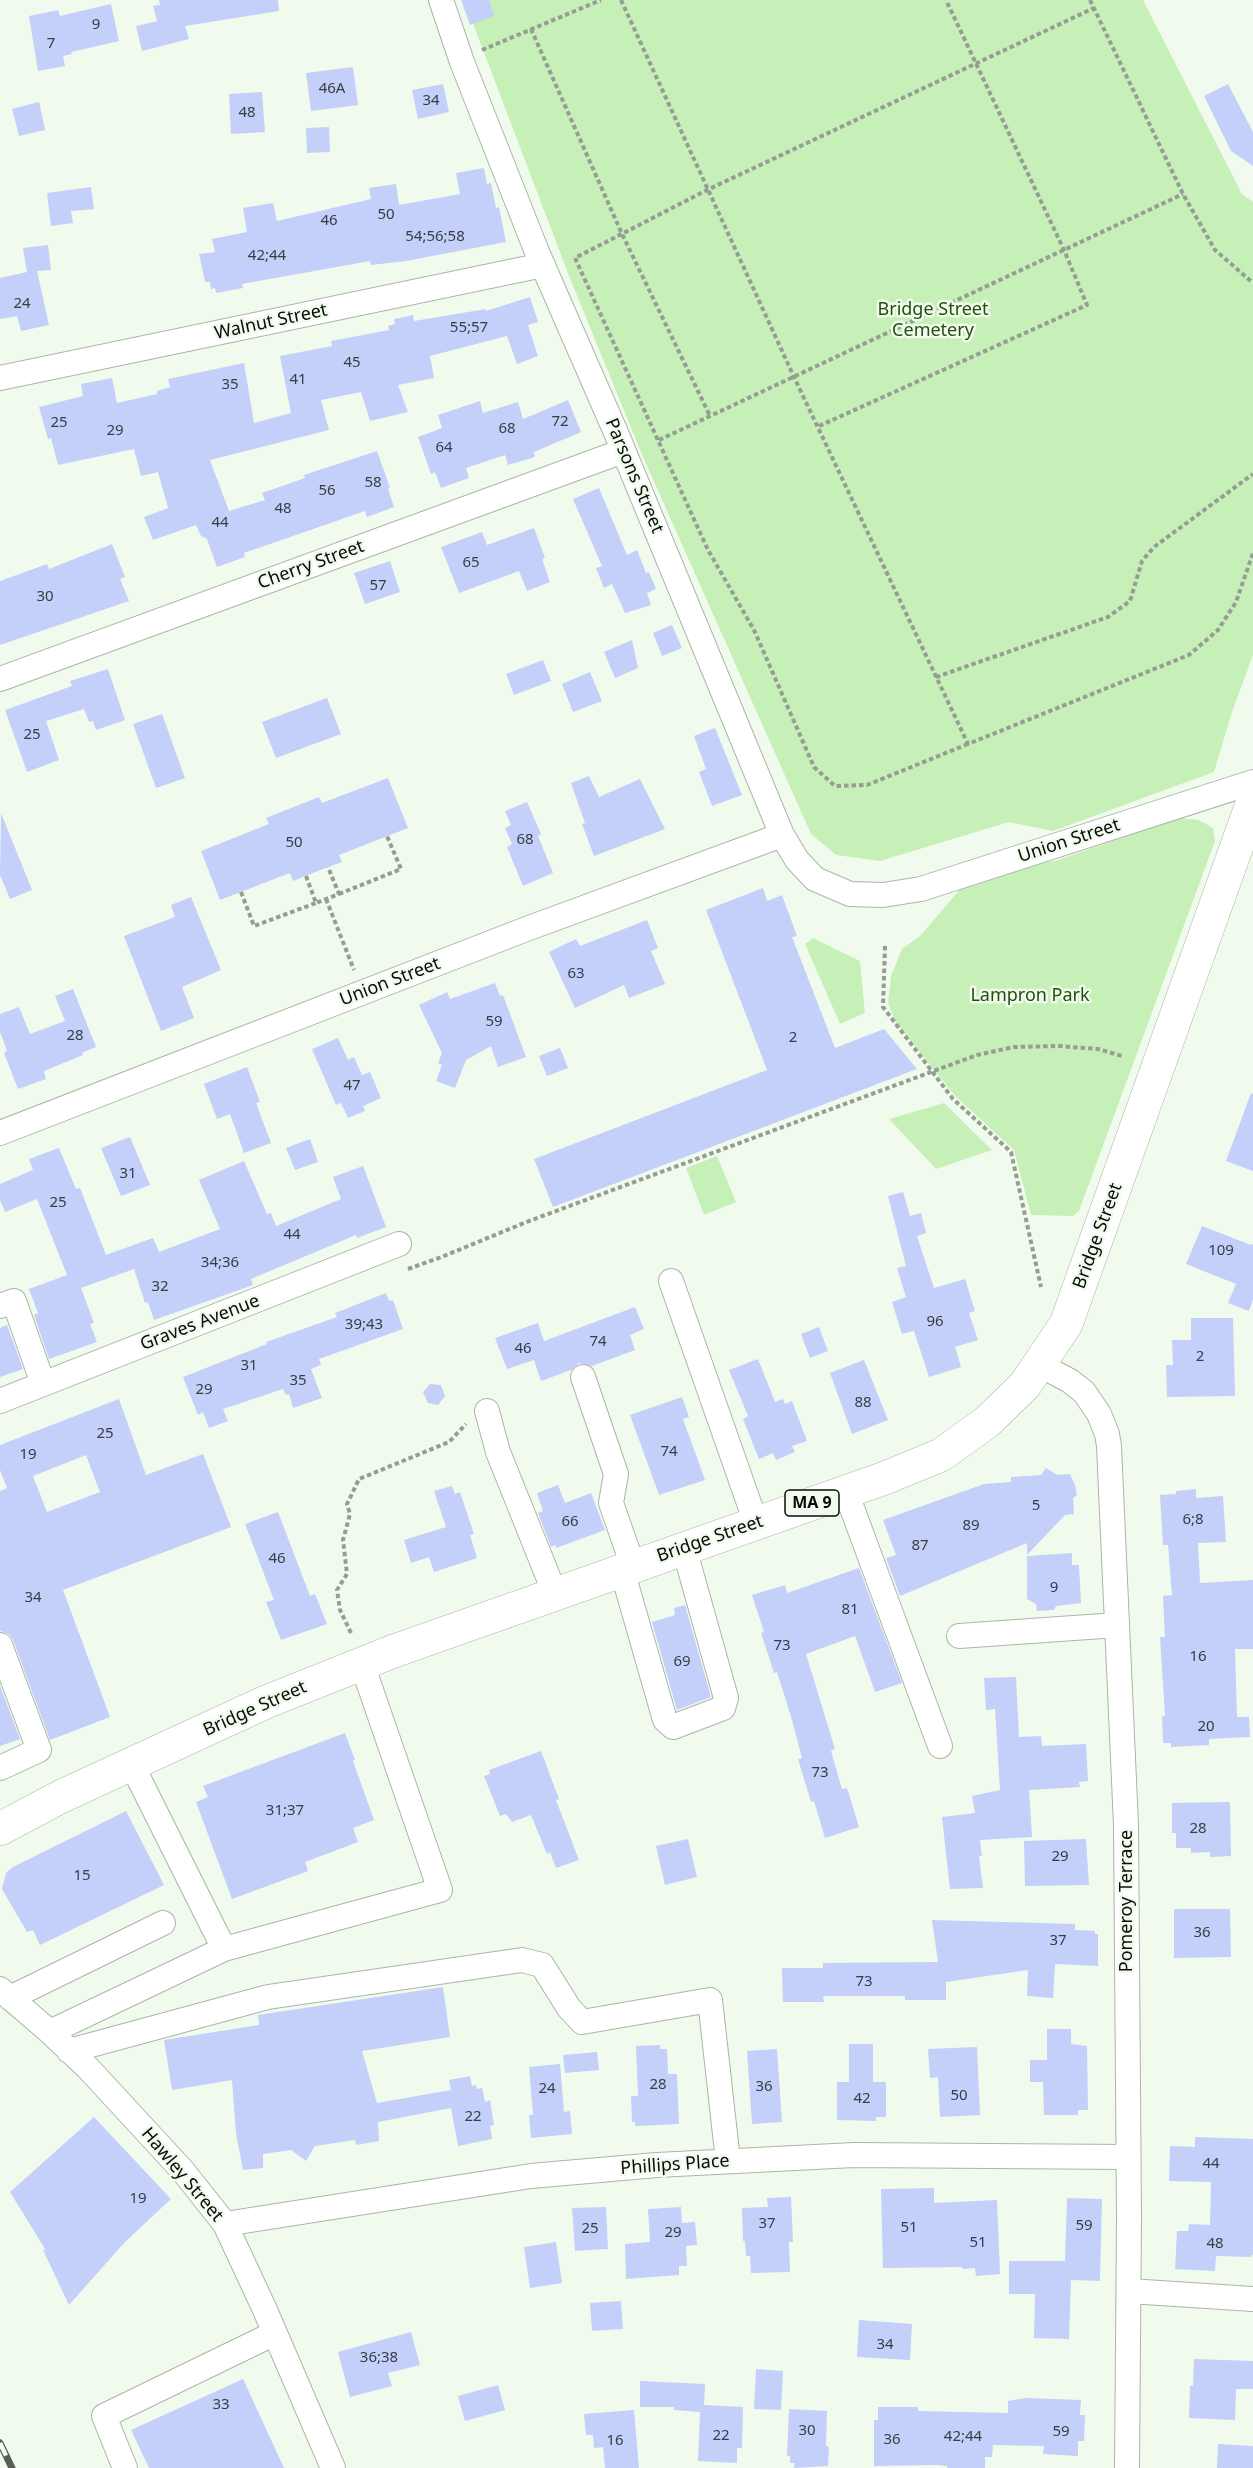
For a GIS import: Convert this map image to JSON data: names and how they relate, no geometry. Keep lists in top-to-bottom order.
{
  "streets": {
    "highway": ["Bridge Street", "MA 9"],
    "street": [
      "Walnut Street",
      "Parsons Street",
      "Cherry Street",
      "Union Street",
      "Graves Avenue",
      "Pomeroy Terrace",
      "Phillips Place",
      "Hawley Street"
    ]
  },
  "crossings": [
    ["Walnut Street", "Parsons Street"],
    ["Parsons Street", "Cherry Street"],
    ["Parsons Street", "Union Street"],
    ["Bridge Street", "Pomeroy Terrace"],
    ["Pomeroy Terrace", "Phillips Place"],
    ["Phillips Place", "Hawley Street"]
  ],
  "parks": ["Bridge Street Cemetery", "Lampron Park"],
  "house_numbers": [
    "9",
    "7",
    "46A",
    "34",
    "48",
    "50",
    "46",
    "54;56;58",
    "42;44",
    "24",
    "55;57",
    "45",
    "41",
    "35",
    "72",
    "25",
    "68",
    "29",
    "64",
    "58",
    "56",
    "48",
    "44",
    "65",
    "57",
    "30",
    "25",
    "68",
    "50",
    "63",
    "59",
    "28",
    "2",
    "47",
    "31",
    "25",
    "44",
    "109",
    "34;36",
    "32",
    "96",
    "39;43",
    "74",
    "46",
    "2",
    "31",
    "35",
    "29",
    "88",
    "25",
    "74",
    "19",
    "5",
    "6;8",
    "66",
    "89",
    "87",
    "46",
    "9",
    "34",
    "81",
    "73",
    "16",
    "69",
    "20",
    "73",
    "31;37",
    "28",
    "29",
    "15",
    "36",
    "37",
    "73",
    "28",
    "36",
    "24",
    "50",
    "42",
    "22",
    "44",
    "19",
    "37",
    "59",
    "51",
    "25",
    "29",
    "51",
    "48",
    "34",
    "36;38",
    "33",
    "30",
    "59",
    "22",
    "42;44",
    "36",
    "16"
  ]
}
